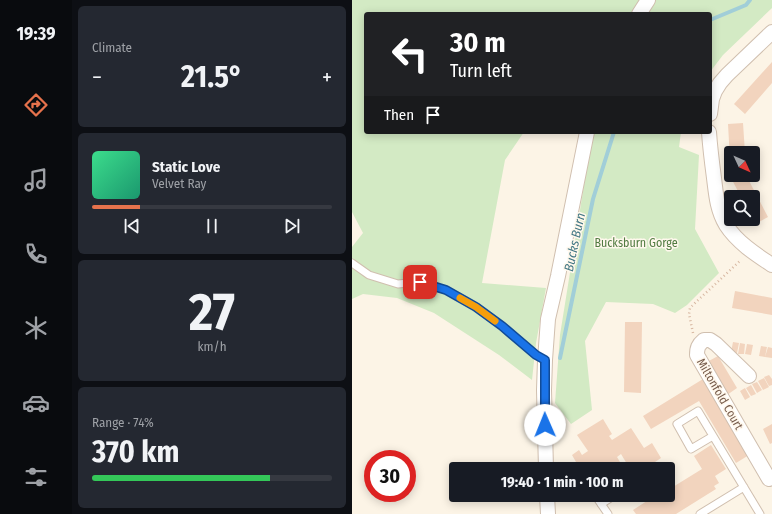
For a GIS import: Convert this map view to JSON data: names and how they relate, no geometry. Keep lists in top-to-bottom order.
{
  "streets": {
    "street": ["Miltonfold Court"]
  },
  "water": ["Bucks Burn"],
  "parks": ["Bucksburn Gorge"],
  "north": "bottom right",
  "page": {
    "tabs": "19:39",
    "tile": [
      "Climate",
      ["27", "km/h"],
      ["Range · 74%", "370 km"]
    ],
    "turn": ["30 m", "Turn left"],
    "heat": ["−", "21.5°", "+"],
    "then": "Then",
    "song": ["Static Love", "Velvet Ray"],
    "limit": "30",
    "trip": "19:40 · 1 min · 100 m"
  }
}
